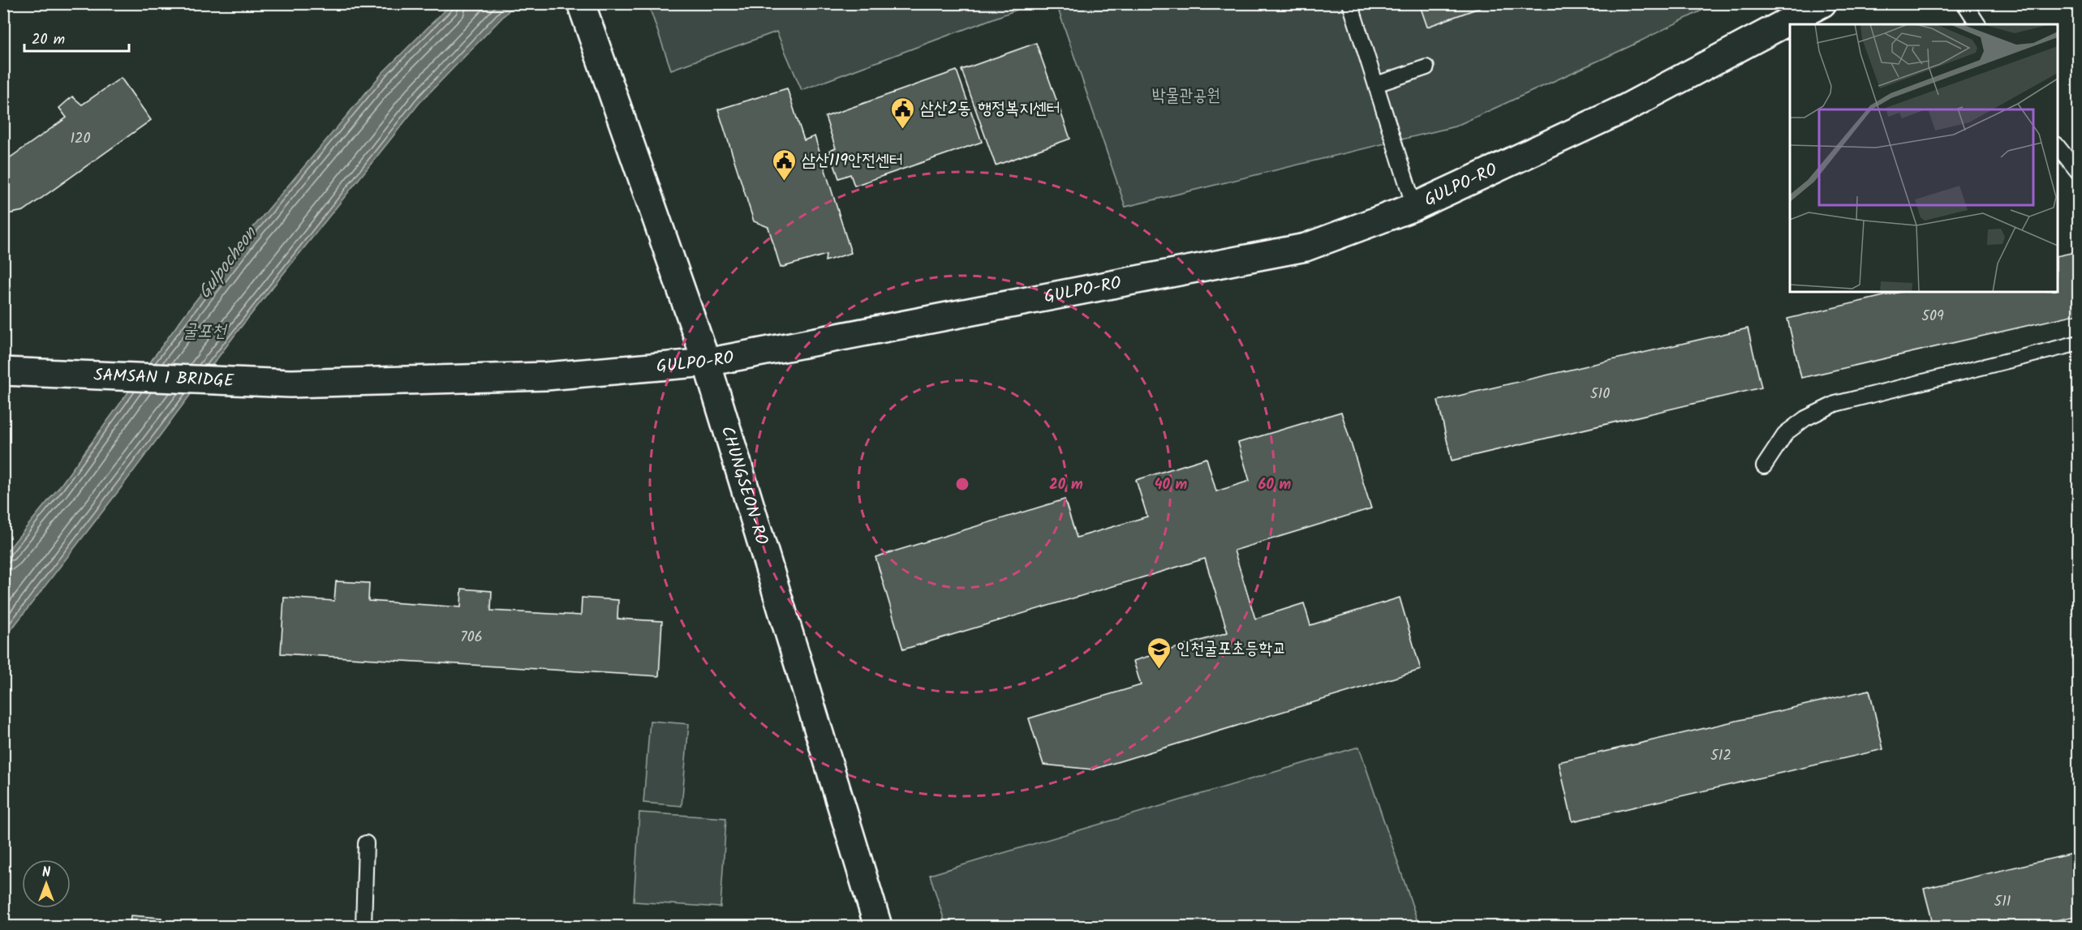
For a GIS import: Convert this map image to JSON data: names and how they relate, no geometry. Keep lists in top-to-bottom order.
{
  "streets": {
    "street": ["GULPO-RO", "SAMSAN 1 BRIDGE", "CHUNGSEON-RO"]
  },
  "crossings": [
    ["GULPO-RO", "SAMSAN 1 BRIDGE"],
    ["GULPO-RO", "CHUNGSEON-RO"]
  ],
  "water": ["Gulpocheon", "굴포천"],
  "parks": ["박물관공원"],
  "places": {
    "public building": ["삼산2동 행정복지센터", "삼산119안전센터"],
    "school or university": ["인천굴포초등학교"]
  },
  "house_numbers": [
    "120",
    "509",
    "510",
    "706",
    "512",
    "511"
  ],
  "scale_bar": "20 m",
  "north": "top",
  "rings": ["20 m", "40 m", "60 m"]
}
